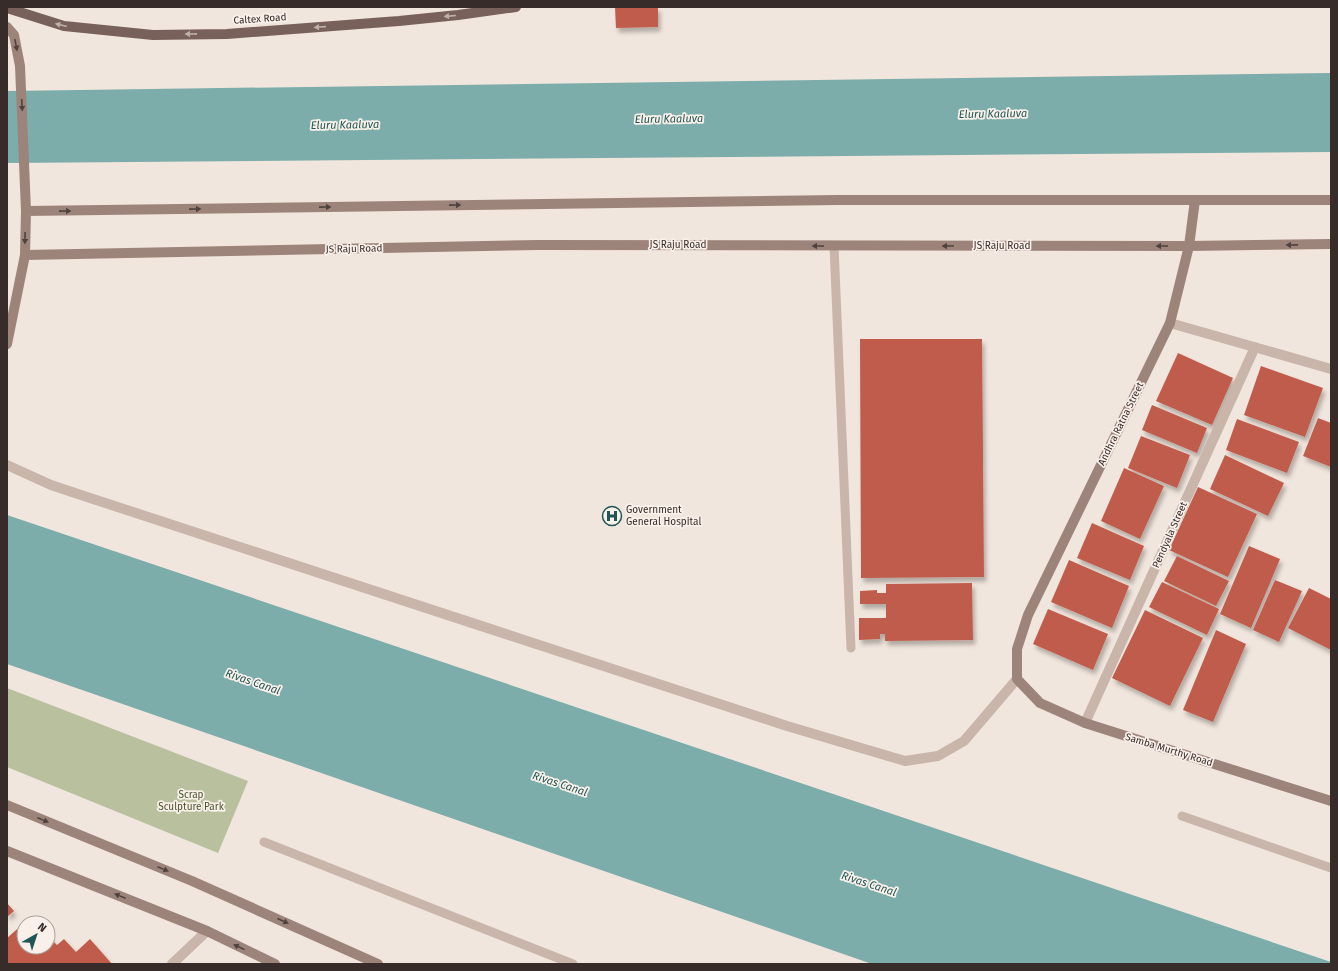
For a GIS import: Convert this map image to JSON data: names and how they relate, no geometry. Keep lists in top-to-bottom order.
{
  "streets": {
    "main road": ["Caltex Road"],
    "street": [
      "JS Raju Road",
      "Andhra Ratna Street",
      "Pendyala Street",
      "Samba Murthy Road"
    ]
  },
  "crossings": [
    ["JS Raju Road", "Andhra Ratna Street"],
    ["Andhra Ratna Street", "Samba Murthy Road"],
    ["Pendyala Street", "Samba Murthy Road"]
  ],
  "one_way": ["Caltex Road"],
  "water": ["Eluru Kaaluva", "Rivas Canal"],
  "parks": ["Scrap Sculpture Park"],
  "places": {
    "hospital": ["Government General Hospital"]
  },
  "north": "top right"
}
